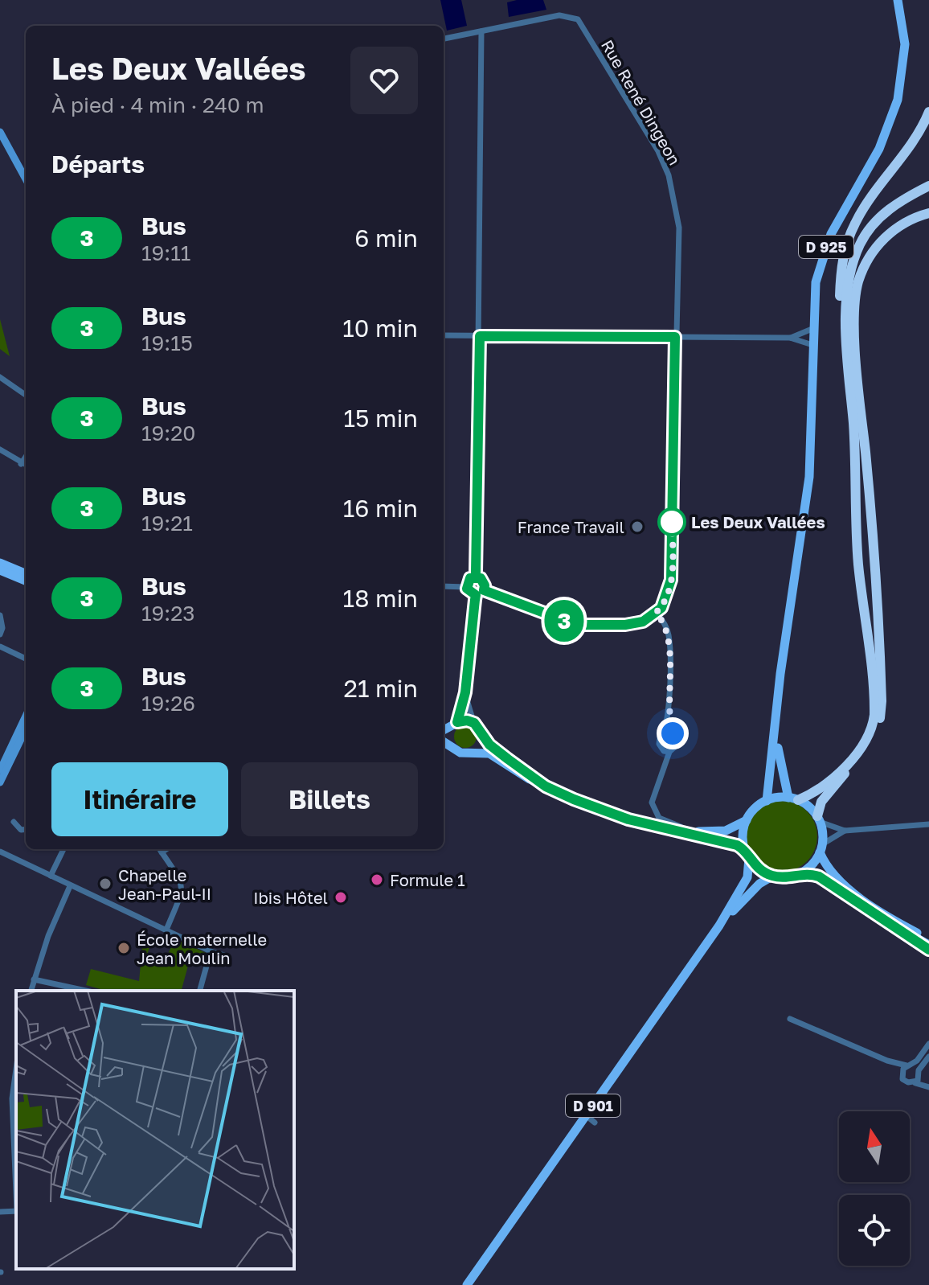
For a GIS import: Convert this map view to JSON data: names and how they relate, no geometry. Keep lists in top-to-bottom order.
{
  "streets": {
    "main road": ["D 925", "D 901"],
    "street": ["Rue René Dingeon"]
  },
  "crossings": [
    ["D 925", "D 901"]
  ],
  "places": [
    "Les Deux Vallées",
    "France Travail",
    "Formule 1",
    "Chapelle Jean-Paul-II",
    "Ibis Hôtel",
    "École maternelle Jean Moulin"
  ],
  "lines": ["bus line 3"],
  "north": "top",
  "page": {
    "on_map": "3",
    "heading": [
      ["Les Deux Vallées", "À pied · 4 min · 240 m"],
      "Départs"
    ],
    "list": [
      {
        "mark": "3",
        "name": "Bus",
        "note": "19:11",
        "value": "6 min"
      },
      {
        "mark": "3",
        "name": "Bus",
        "note": "19:15",
        "value": "10 min"
      },
      {
        "mark": "3",
        "name": "Bus",
        "note": "19:20",
        "value": "15 min"
      },
      {
        "mark": "3",
        "name": "Bus",
        "note": "19:21",
        "value": "16 min"
      },
      {
        "mark": "3",
        "name": "Bus",
        "note": "19:23",
        "value": "18 min"
      },
      {
        "mark": "3",
        "name": "Bus",
        "note": "19:26",
        "value": "21 min"
      }
    ],
    "buttons": ["Itinéraire", "Billets"]
  }
}
